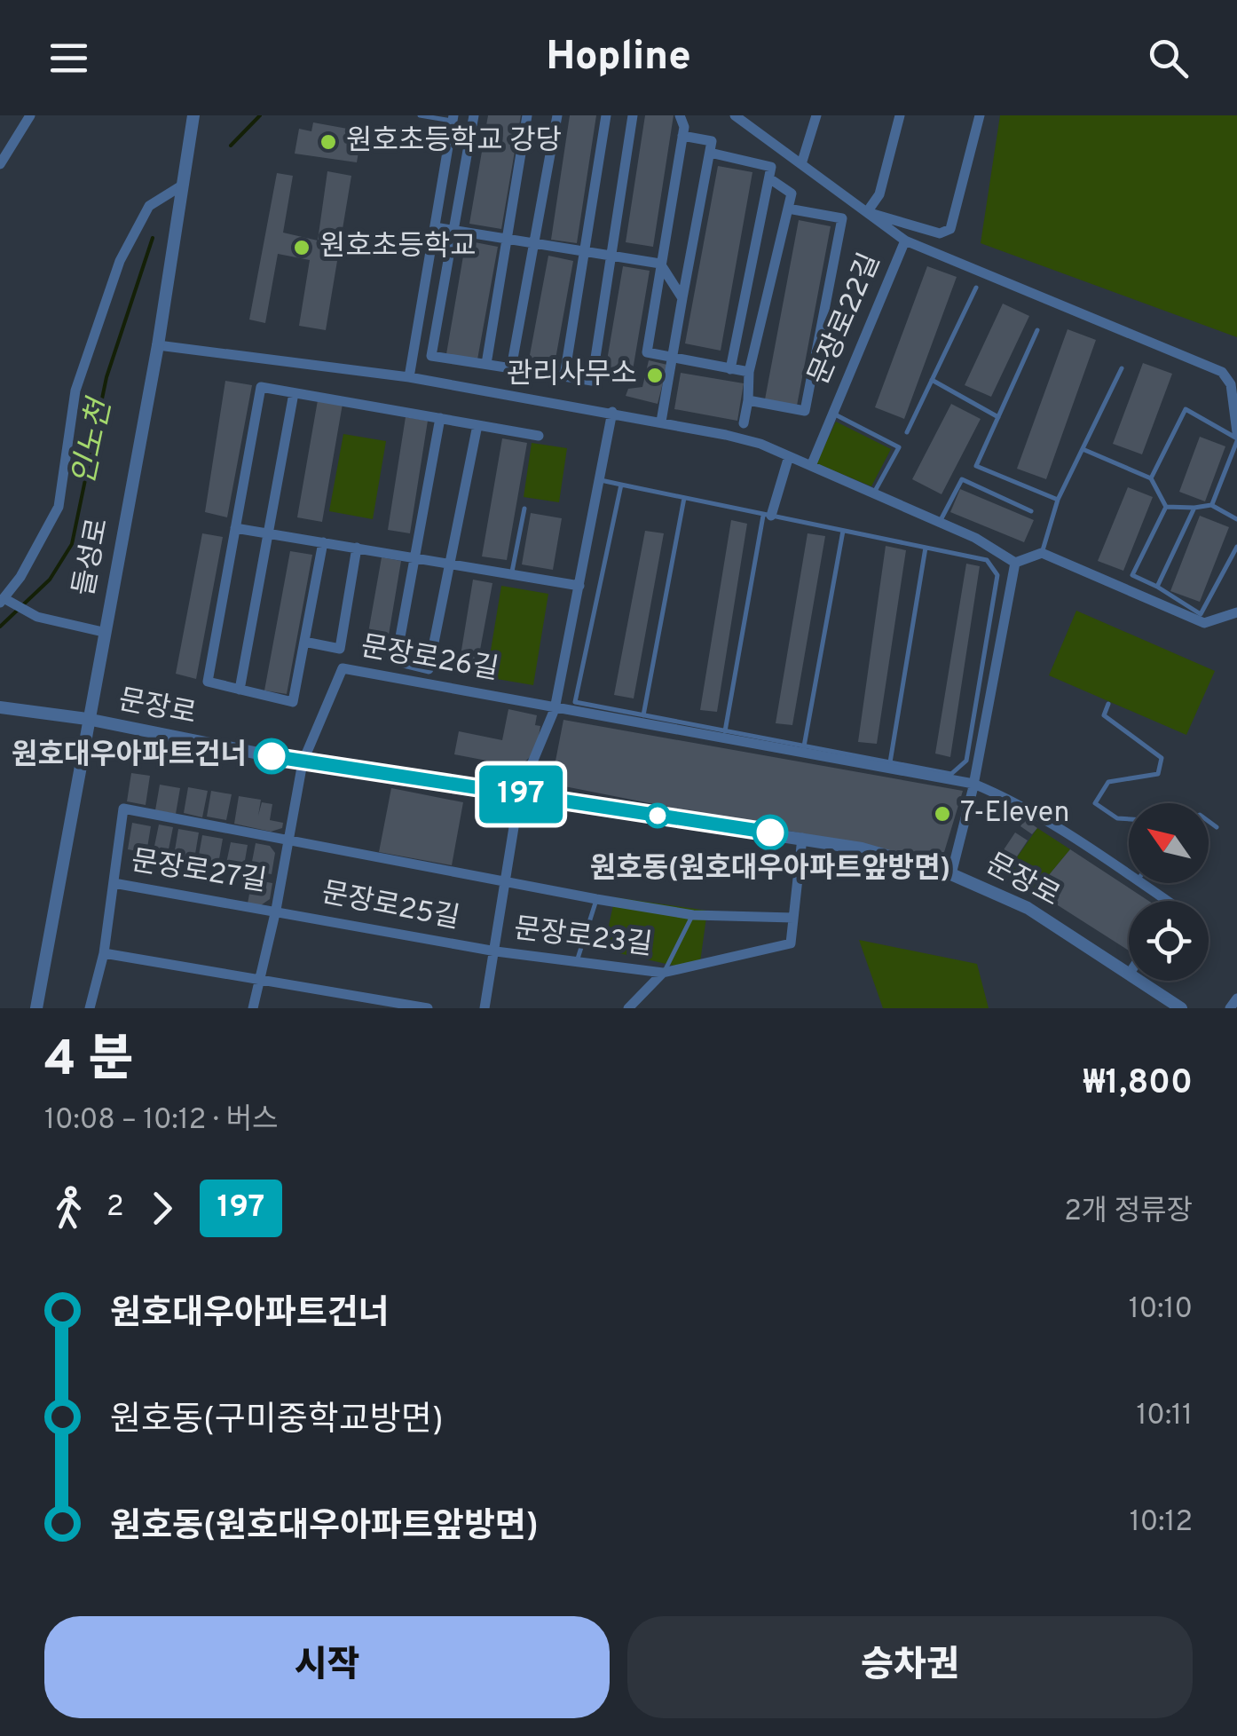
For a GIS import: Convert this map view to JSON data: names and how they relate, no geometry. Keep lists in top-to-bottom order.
{
  "streets": {
    "street": [
      "문장로22길",
      "들성로",
      "문장로26길",
      "문장로",
      "문장로27길",
      "문장로25길",
      "문장로23길"
    ]
  },
  "crossings": [
    ["들성로", "문장로"],
    ["문장로26길", "문장로"],
    ["문장로26길", "문장로27길"],
    ["문장로", "문장로27길"],
    ["문장로", "문장로25길"],
    ["문장로27길", "문장로25길"],
    ["문장로25길", "문장로23길"]
  ],
  "water": ["인노천"],
  "places": [
    "원호초등학교 강당",
    "원호초등학교",
    "관리사무소",
    "원호대우아파트건너",
    "7-Eleven",
    "원호동(원호대우아파트앞방면)"
  ],
  "lines": ["bus line 197"],
  "north": "top left",
  "page": {
    "header": "Hopline",
    "on_map": "197",
    "heading": ["4 분", "10:08 – 10:12 · 버스", "₩1,800"],
    "legs": ["2", "197", "2개 정류장"],
    "list": [
      {
        "name": "원호대우아파트건너",
        "value": "10:10"
      },
      {
        "name": "원호동(구미중학교방면)",
        "value": "10:11"
      },
      {
        "name": "원호동(원호대우아파트앞방면)",
        "value": "10:12"
      }
    ],
    "buttons": ["시작", "승차권"]
  }
}
